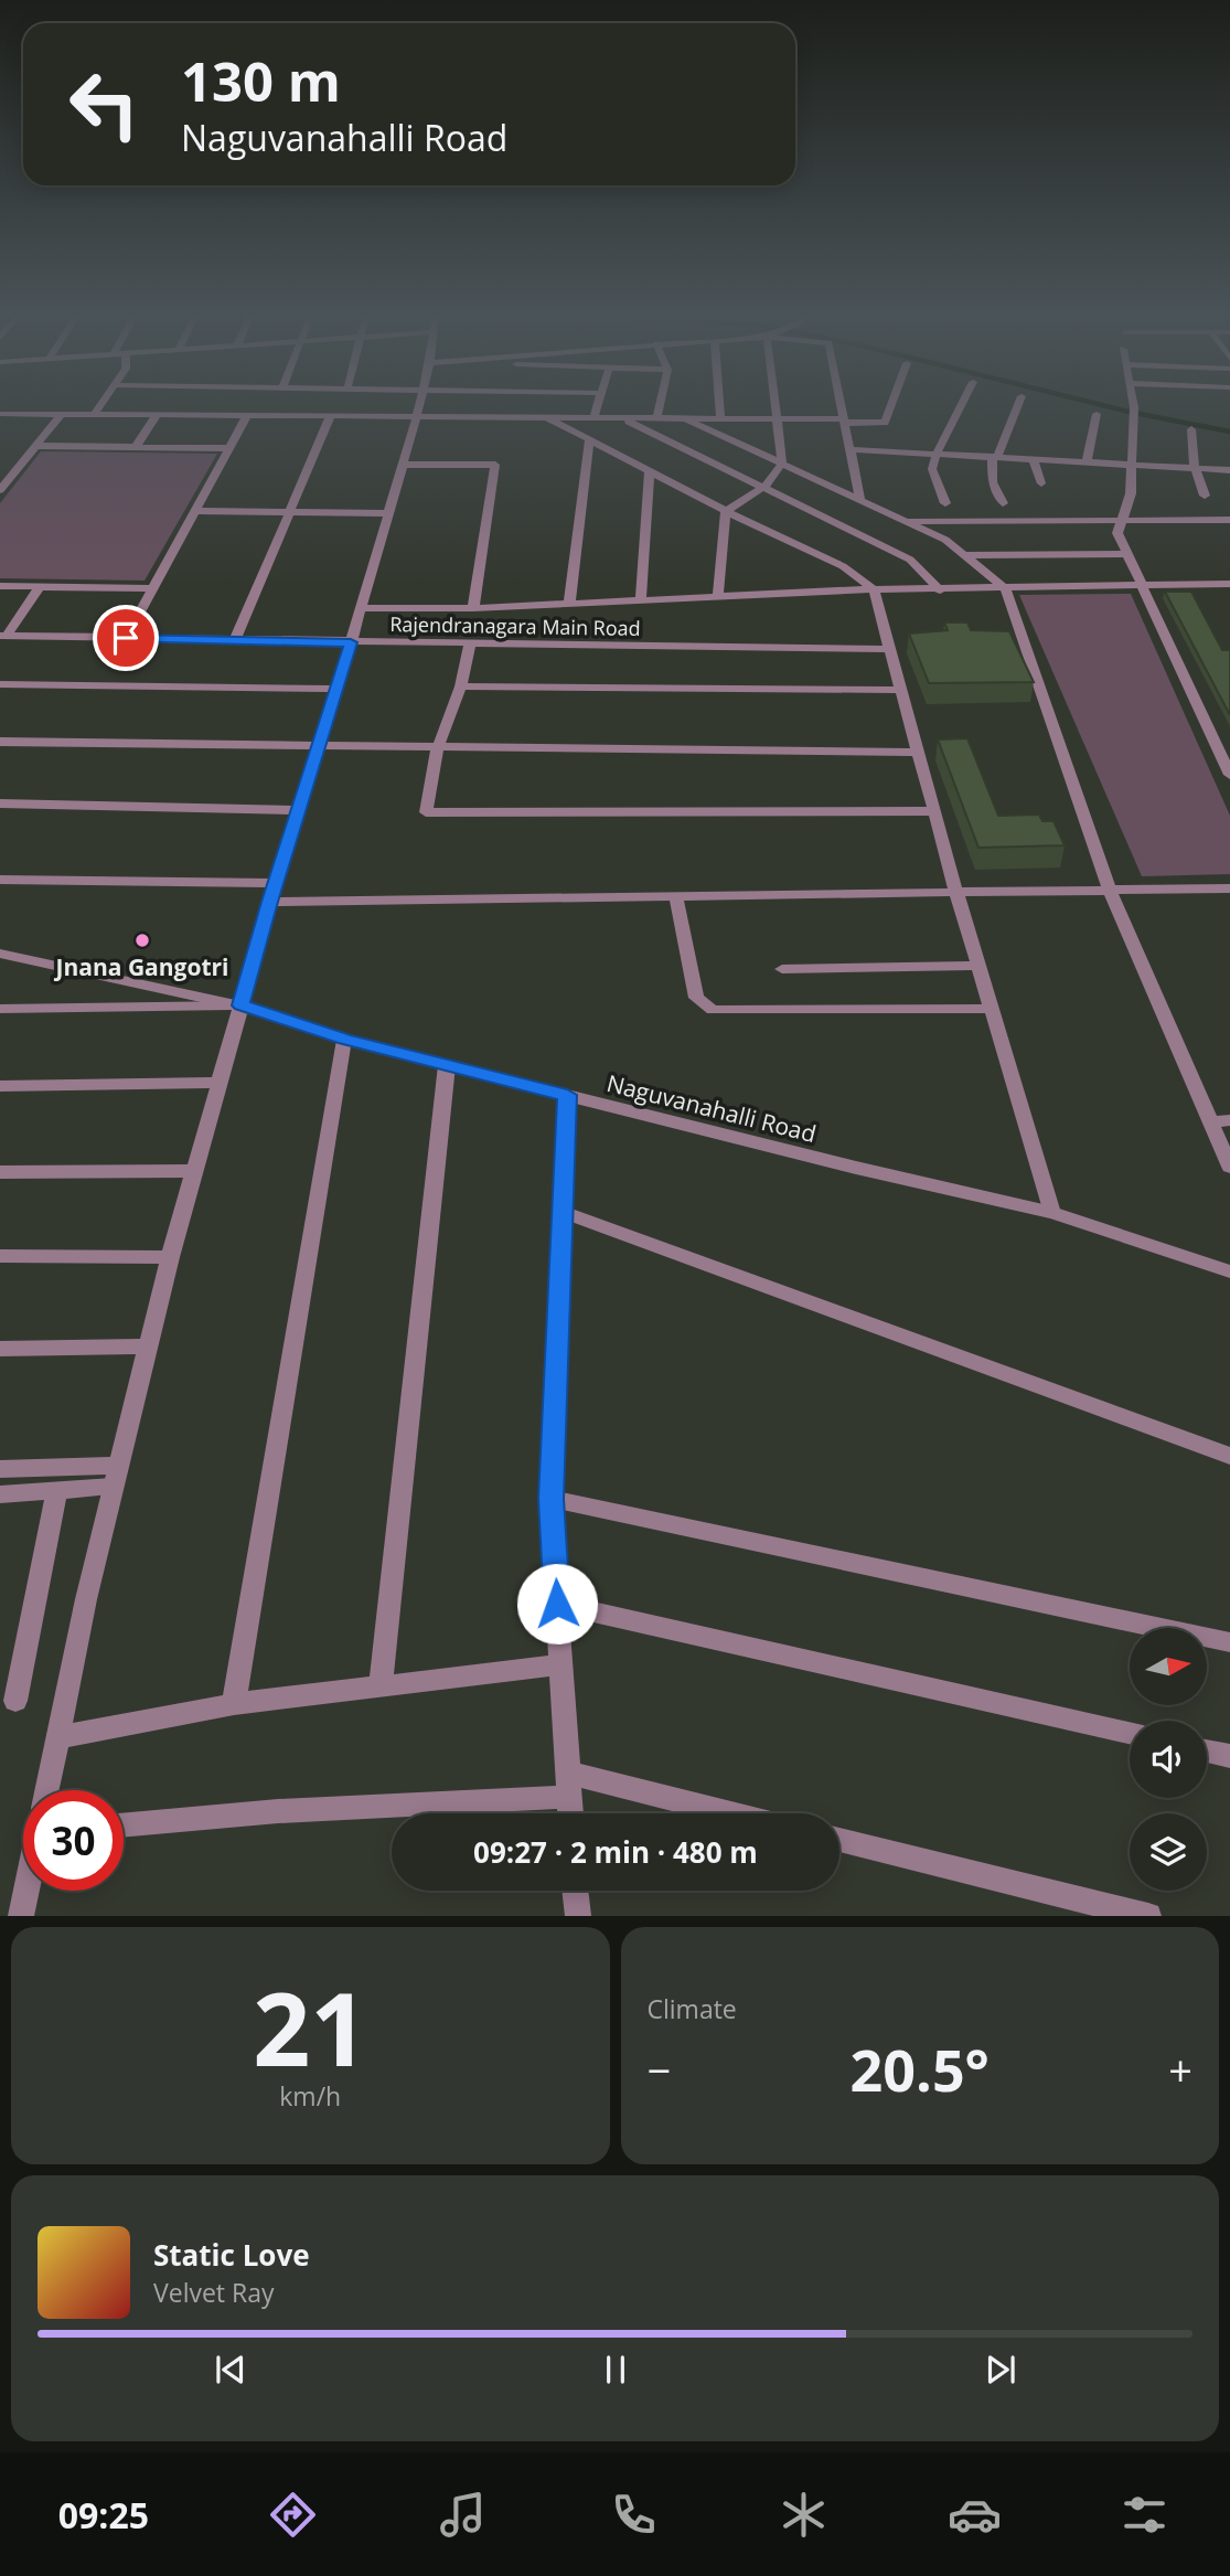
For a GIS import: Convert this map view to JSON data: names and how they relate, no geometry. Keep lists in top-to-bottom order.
{
  "streets": {
    "street": ["Rajendranagara Main Road", "Naguvanahalli Road"]
  },
  "places": ["Jnana Gangotri"],
  "north": "right",
  "page": {
    "turn": ["130 m", "Naguvanahalli Road"],
    "limit": "30",
    "trip": "09:27 · 2 min · 480 m",
    "tile": [
      ["21", "km/h"],
      "Climate"
    ],
    "heat": ["−", "20.5°", "+"],
    "song": ["Static Love", "Velvet Ray"],
    "tabs": "09:25"
  }
}
